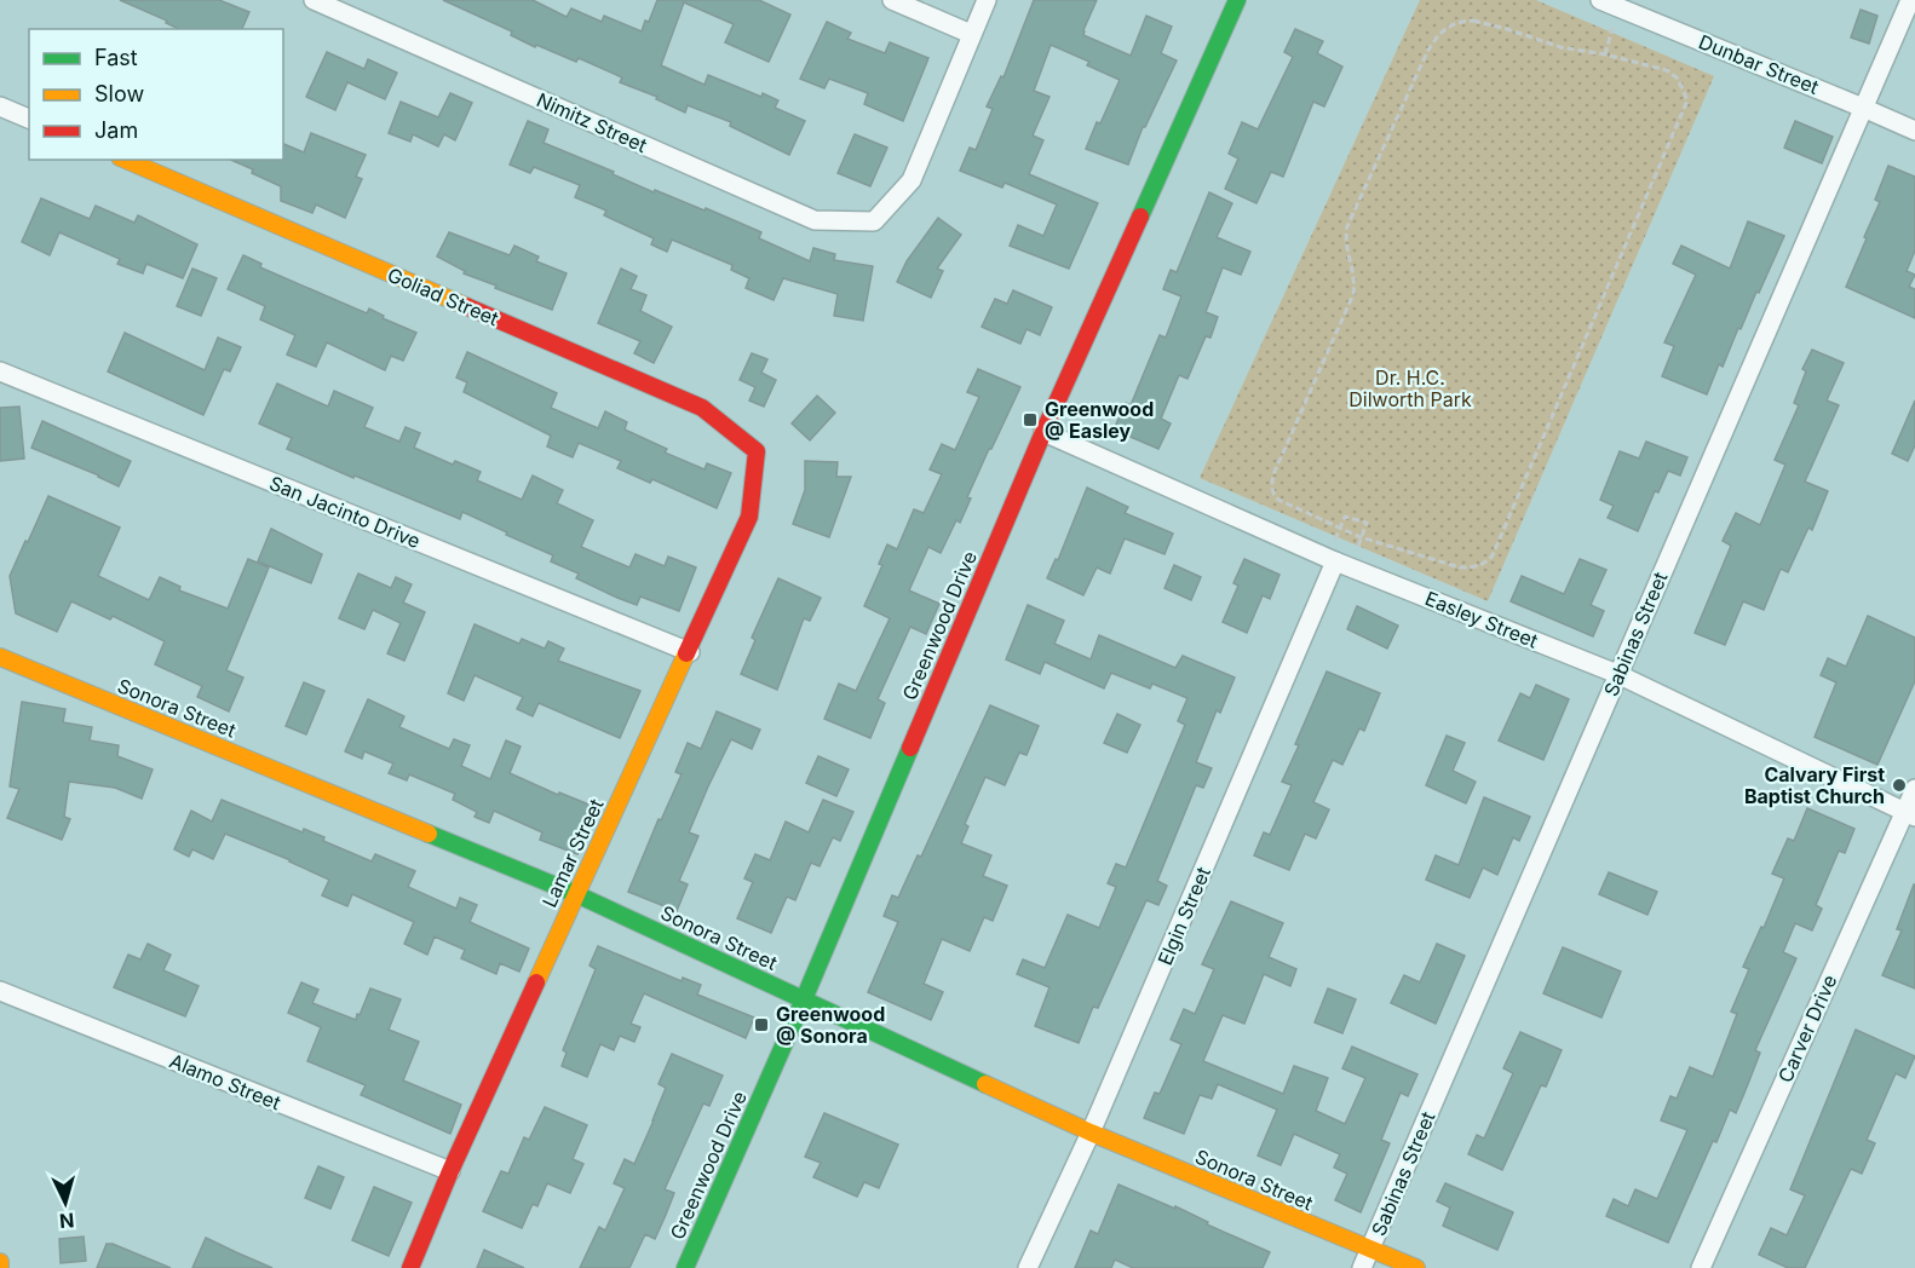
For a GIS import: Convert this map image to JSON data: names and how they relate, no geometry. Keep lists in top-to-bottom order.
{
  "streets": {
    "street": [
      "Dunbar Street",
      "Nimitz Street",
      "Goliad Street",
      "San Jacinto Drive",
      "Easley Street",
      "Greenwood Drive",
      "Sabinas Street",
      "Sonora Street",
      "Lamar Street",
      "Elgin Street",
      "Carver Drive",
      "Alamo Street"
    ]
  },
  "crossings": [
    ["Dunbar Street", "Sabinas Street"],
    ["Goliad Street", "Lamar Street"],
    ["San Jacinto Drive", "Lamar Street"],
    ["Easley Street", "Greenwood Drive"],
    ["Easley Street", "Sabinas Street"],
    ["Easley Street", "Elgin Street"],
    ["Easley Street", "Carver Drive"],
    ["Greenwood Drive", "Sonora Street"],
    ["Sabinas Street", "Sonora Street"],
    ["Sonora Street", "Lamar Street"],
    ["Sonora Street", "Elgin Street"],
    ["Lamar Street", "Alamo Street"]
  ],
  "parks": ["Dr. H.C. Dilworth Park"],
  "places": {
    "transit": ["Greenwood @ Easley", "Greenwood @ Sonora"],
    "other": ["Calvary First Baptist Church"]
  },
  "legend": ["Fast", "Slow", "Jam"],
  "north": "bottom"
}
